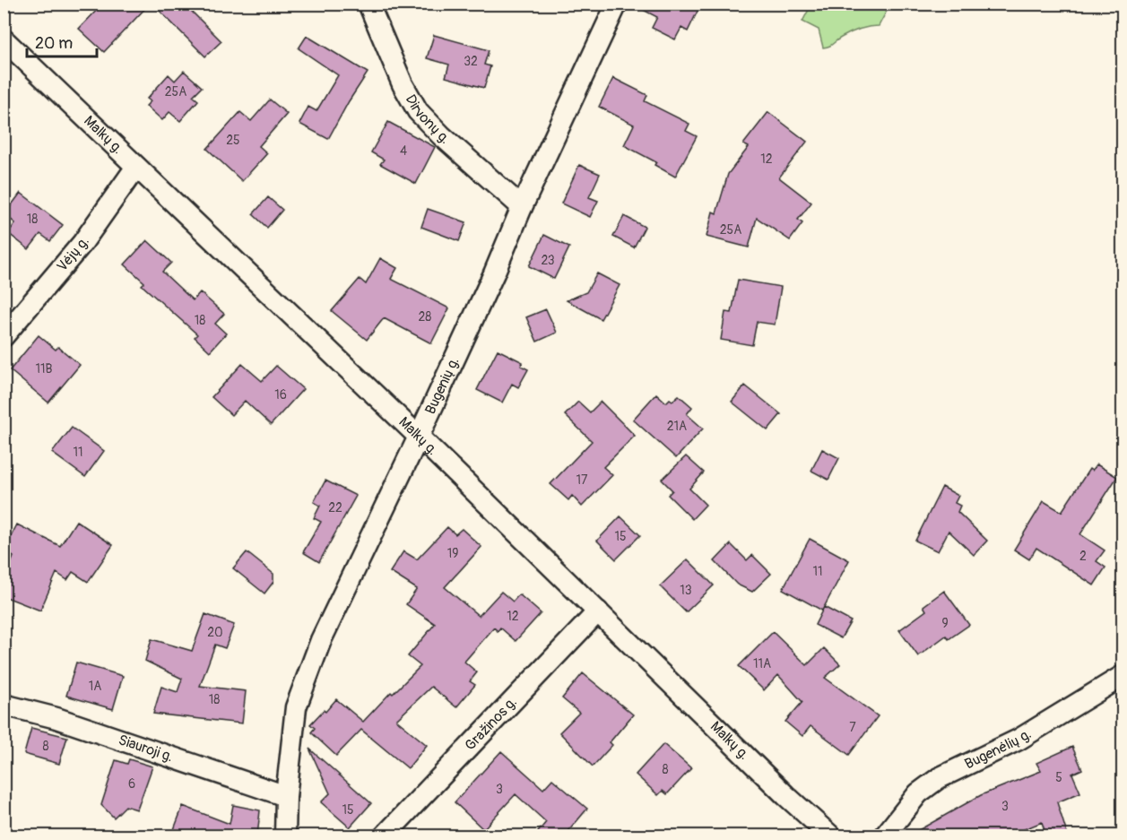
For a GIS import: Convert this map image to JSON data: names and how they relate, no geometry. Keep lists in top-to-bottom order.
{
  "streets": {
    "street": [
      "Dirvonų g.",
      "Malkų g.",
      "Vėjų g.",
      "Bugenių g.",
      "Gražinos g.",
      "Siauroji g.",
      "Bugenėlių g."
    ]
  },
  "crossings": [
    ["Dirvonų g.", "Bugenių g."],
    ["Malkų g.", "Vėjų g."],
    ["Malkų g.", "Bugenių g."],
    ["Malkų g.", "Gražinos g."],
    ["Bugenių g.", "Siauroji g."]
  ],
  "house_numbers": [
    "32",
    "25A",
    "25",
    "4",
    "12",
    "18",
    "25A",
    "23",
    "28",
    "18",
    "11B",
    "16",
    "21A",
    "11",
    "17",
    "22",
    "15",
    "19",
    "2",
    "11",
    "13",
    "12",
    "9",
    "20",
    "11A",
    "1A",
    "18",
    "7",
    "8",
    "8",
    "5",
    "6",
    "3",
    "3",
    "15"
  ],
  "scale_bar": "20 m"
}
